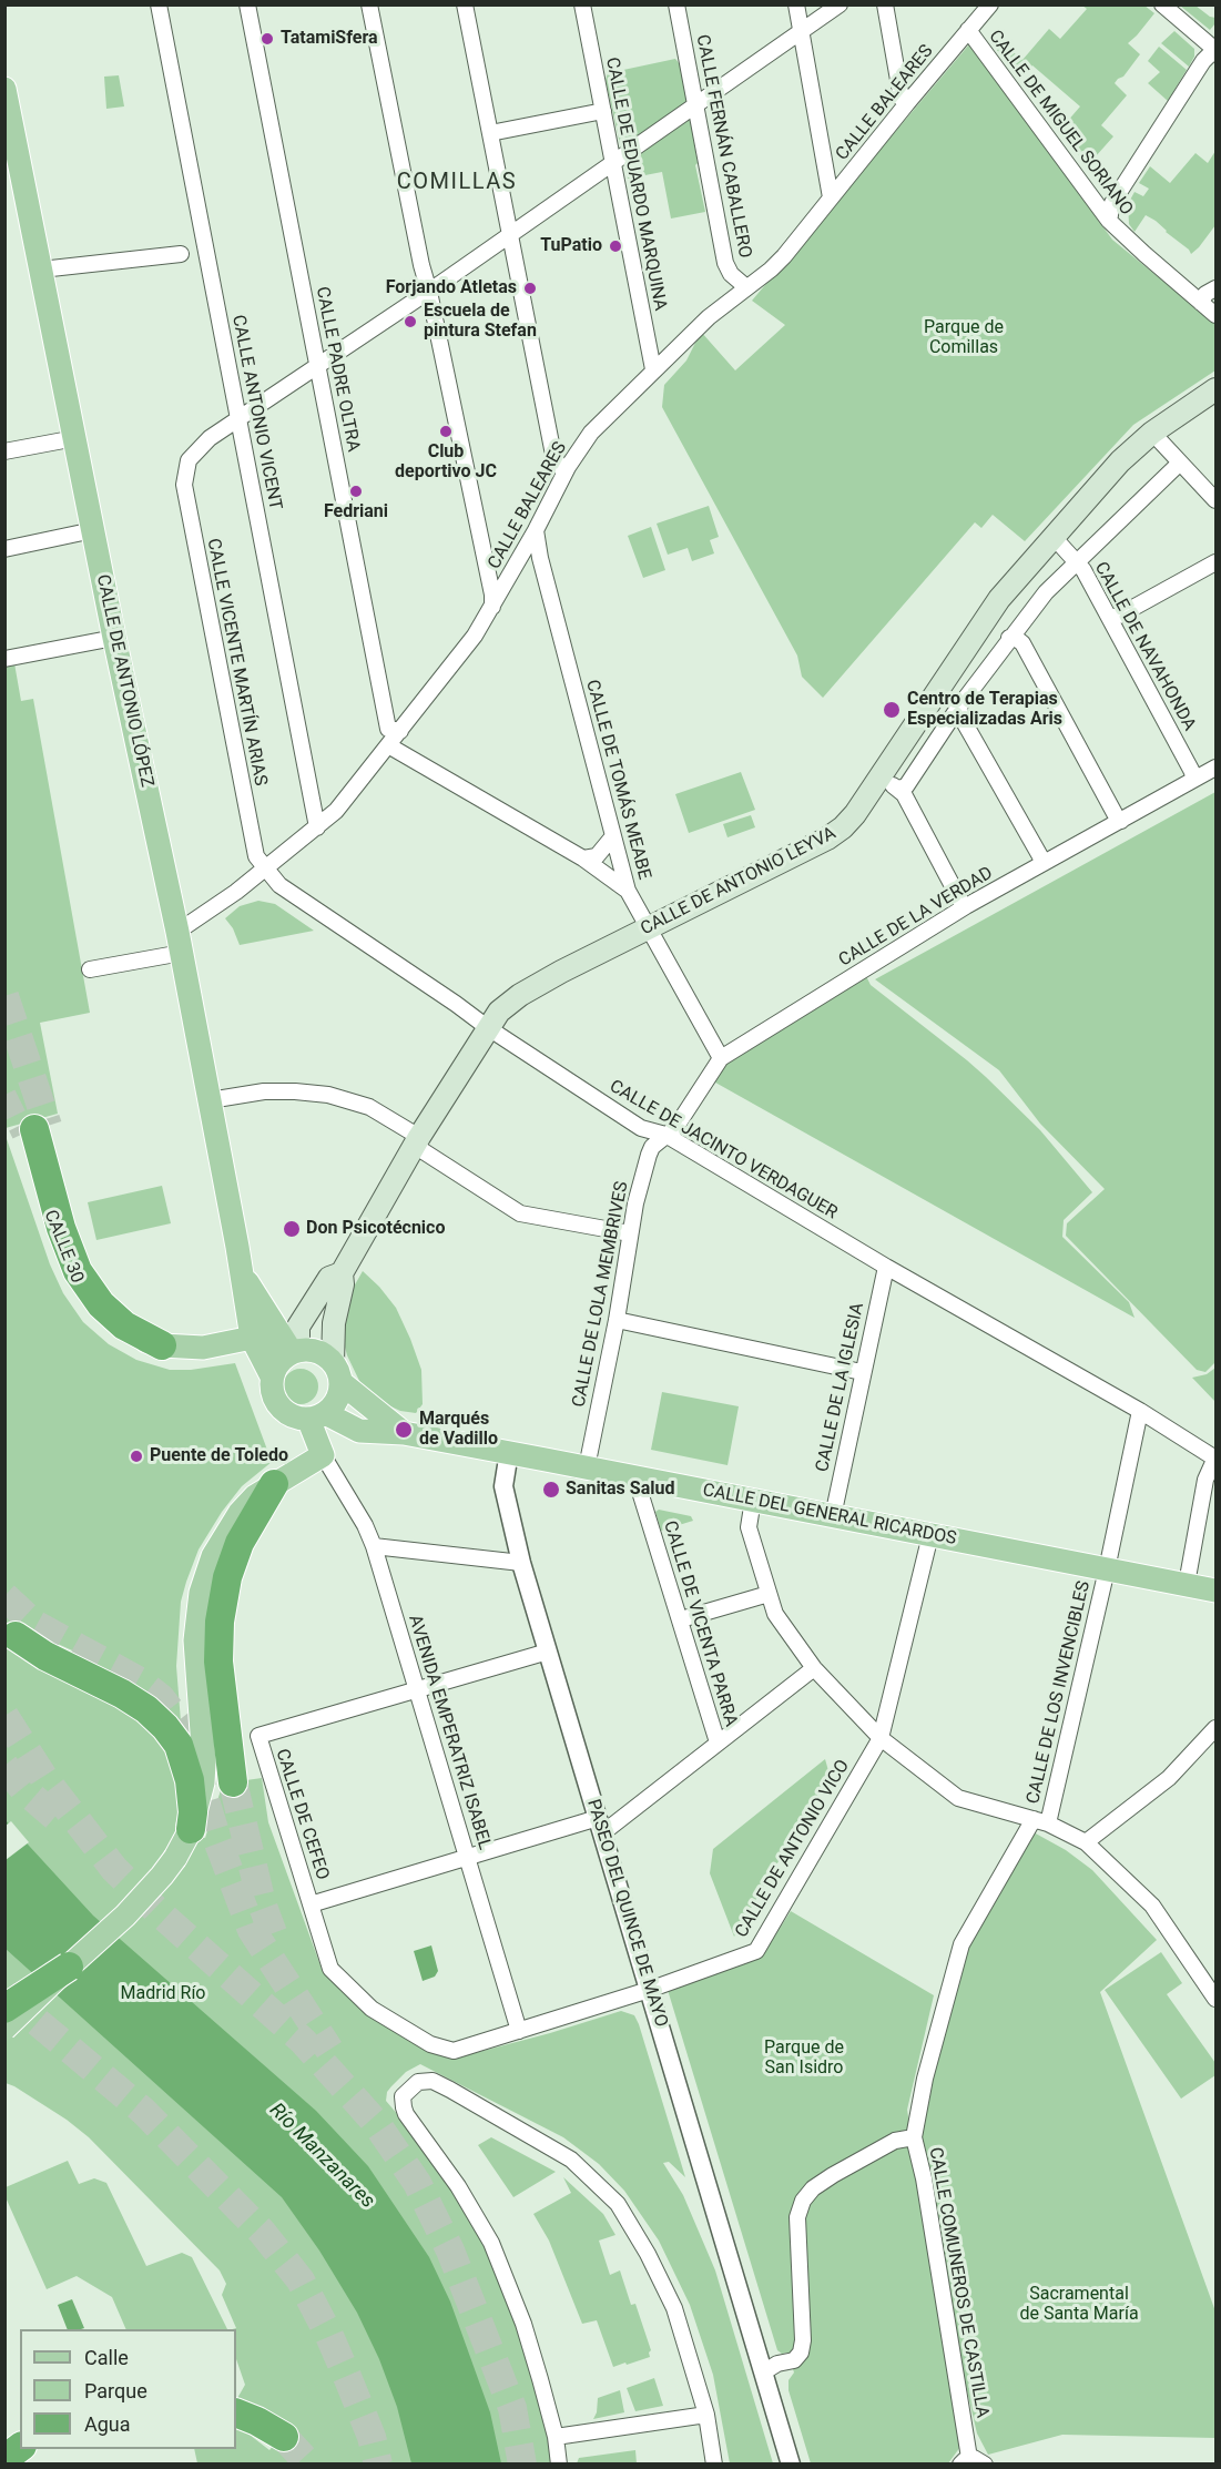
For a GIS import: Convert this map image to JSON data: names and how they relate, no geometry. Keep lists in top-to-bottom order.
{
  "streets": {
    "main road": ["CALLE DE ANTONIO LÓPEZ", "CALLE DE ANTONIO LEYVA", "CALLE DEL GENERAL RICARDOS"],
    "street": [
      "CALLE BALEARES",
      "CALLE DE MIGUEL SORIANO",
      "CALLE FERNÁN CABALLERO",
      "CALLE DE EDUARDO MARQUINA",
      "CALLE PADRE OLTRA",
      "CALLE ANTONIO VICENT",
      "CALLE DE NAVAHONDA",
      "CALLE VICENTE MARTÍN ARIAS",
      "CALLE DE TOMÁS MEABE",
      "CALLE DE LA VERDAD",
      "CALLE DE JACINTO VERDAGUER",
      "CALLE DE LOLA MEMBRIVES",
      "CALLE DE LA IGLESIA",
      "CALLE DE VICENTA PARRA",
      "CALLE DE LOS INVENCIBLES",
      "AVENIDA EMPERATRIZ ISABEL",
      "CALLE DE CEFEO",
      "CALLE DE ANTONIO VICO",
      "PASEO DEL QUINCE DE MAYO",
      "CALLE COMUNEROS DE CASTILLA"
    ]
  },
  "crossings": [
    ["CALLE BALEARES", "CALLE DE MIGUEL SORIANO"],
    ["CALLE BALEARES", "CALLE FERNÁN CABALLERO"],
    ["CALLE BALEARES", "CALLE DE EDUARDO MARQUINA"],
    ["CALLE BALEARES", "CALLE PADRE OLTRA"],
    ["CALLE BALEARES", "CALLE ANTONIO VICENT"],
    ["CALLE BALEARES", "CALLE VICENTE MARTÍN ARIAS"],
    ["CALLE BALEARES", "CALLE DE ANTONIO LÓPEZ"],
    ["CALLE BALEARES", "CALLE DE TOMÁS MEABE"],
    ["CALLE BALEARES", "CALLE DE JACINTO VERDAGUER"],
    ["CALLE ANTONIO VICENT", "CALLE VICENTE MARTÍN ARIAS"],
    ["CALLE DE NAVAHONDA", "CALLE DE ANTONIO LEYVA"],
    ["CALLE DE NAVAHONDA", "CALLE DE LA VERDAD"],
    ["CALLE VICENTE MARTÍN ARIAS", "CALLE DE JACINTO VERDAGUER"],
    ["CALLE DE ANTONIO LÓPEZ", "CALLE DE ANTONIO LEYVA"],
    ["CALLE DE ANTONIO LÓPEZ", "CALLE DEL GENERAL RICARDOS"],
    ["CALLE DE TOMÁS MEABE", "CALLE DE ANTONIO LEYVA"],
    ["CALLE DE TOMÁS MEABE", "CALLE DE LA VERDAD"],
    ["CALLE DE ANTONIO LEYVA", "CALLE DE JACINTO VERDAGUER"],
    ["CALLE DE ANTONIO LEYVA", "CALLE DEL GENERAL RICARDOS"],
    ["CALLE DE LA VERDAD", "CALLE DE JACINTO VERDAGUER"],
    ["CALLE DE LA VERDAD", "CALLE DE LOLA MEMBRIVES"],
    ["CALLE DE JACINTO VERDAGUER", "CALLE DE LOLA MEMBRIVES"],
    ["CALLE DE JACINTO VERDAGUER", "CALLE DE LA IGLESIA"],
    ["CALLE DE JACINTO VERDAGUER", "CALLE DE LOS INVENCIBLES"],
    ["CALLE DE LOLA MEMBRIVES", "CALLE DEL GENERAL RICARDOS"],
    ["CALLE DE LA IGLESIA", "CALLE DEL GENERAL RICARDOS"],
    ["CALLE DEL GENERAL RICARDOS", "CALLE DE VICENTA PARRA"],
    ["CALLE DEL GENERAL RICARDOS", "CALLE DE LOS INVENCIBLES"],
    ["CALLE DEL GENERAL RICARDOS", "CALLE DE ANTONIO VICO"],
    ["CALLE DEL GENERAL RICARDOS", "PASEO DEL QUINCE DE MAYO"],
    ["CALLE DE LOS INVENCIBLES", "CALLE COMUNEROS DE CASTILLA"],
    ["AVENIDA EMPERATRIZ ISABEL", "CALLE DE CEFEO"],
    ["AVENIDA EMPERATRIZ ISABEL", "CALLE DE ANTONIO VICO"],
    ["CALLE DE CEFEO", "CALLE DE ANTONIO VICO"],
    ["CALLE DE ANTONIO VICO", "PASEO DEL QUINCE DE MAYO"]
  ],
  "districts": ["COMILLAS"],
  "water": ["Río Manzanares"],
  "parks": [
    "Parque de Comillas",
    "Madrid Río",
    "Parque de San Isidro",
    "Sacramental de Santa María"
  ],
  "places": [
    "TatamiSfera",
    "TuPatio",
    "Forjando Atletas",
    "Escuela de pintura Stefan",
    "Club deportivo JC",
    "Fedriani",
    "Centro de Terapias Especializadas Aris",
    "Don Psicotécnico",
    "Marqués de Vadillo",
    "Puente de Toledo",
    "Sanitas Salud"
  ],
  "legend": ["Calle", "Parque", "Agua"]
}
